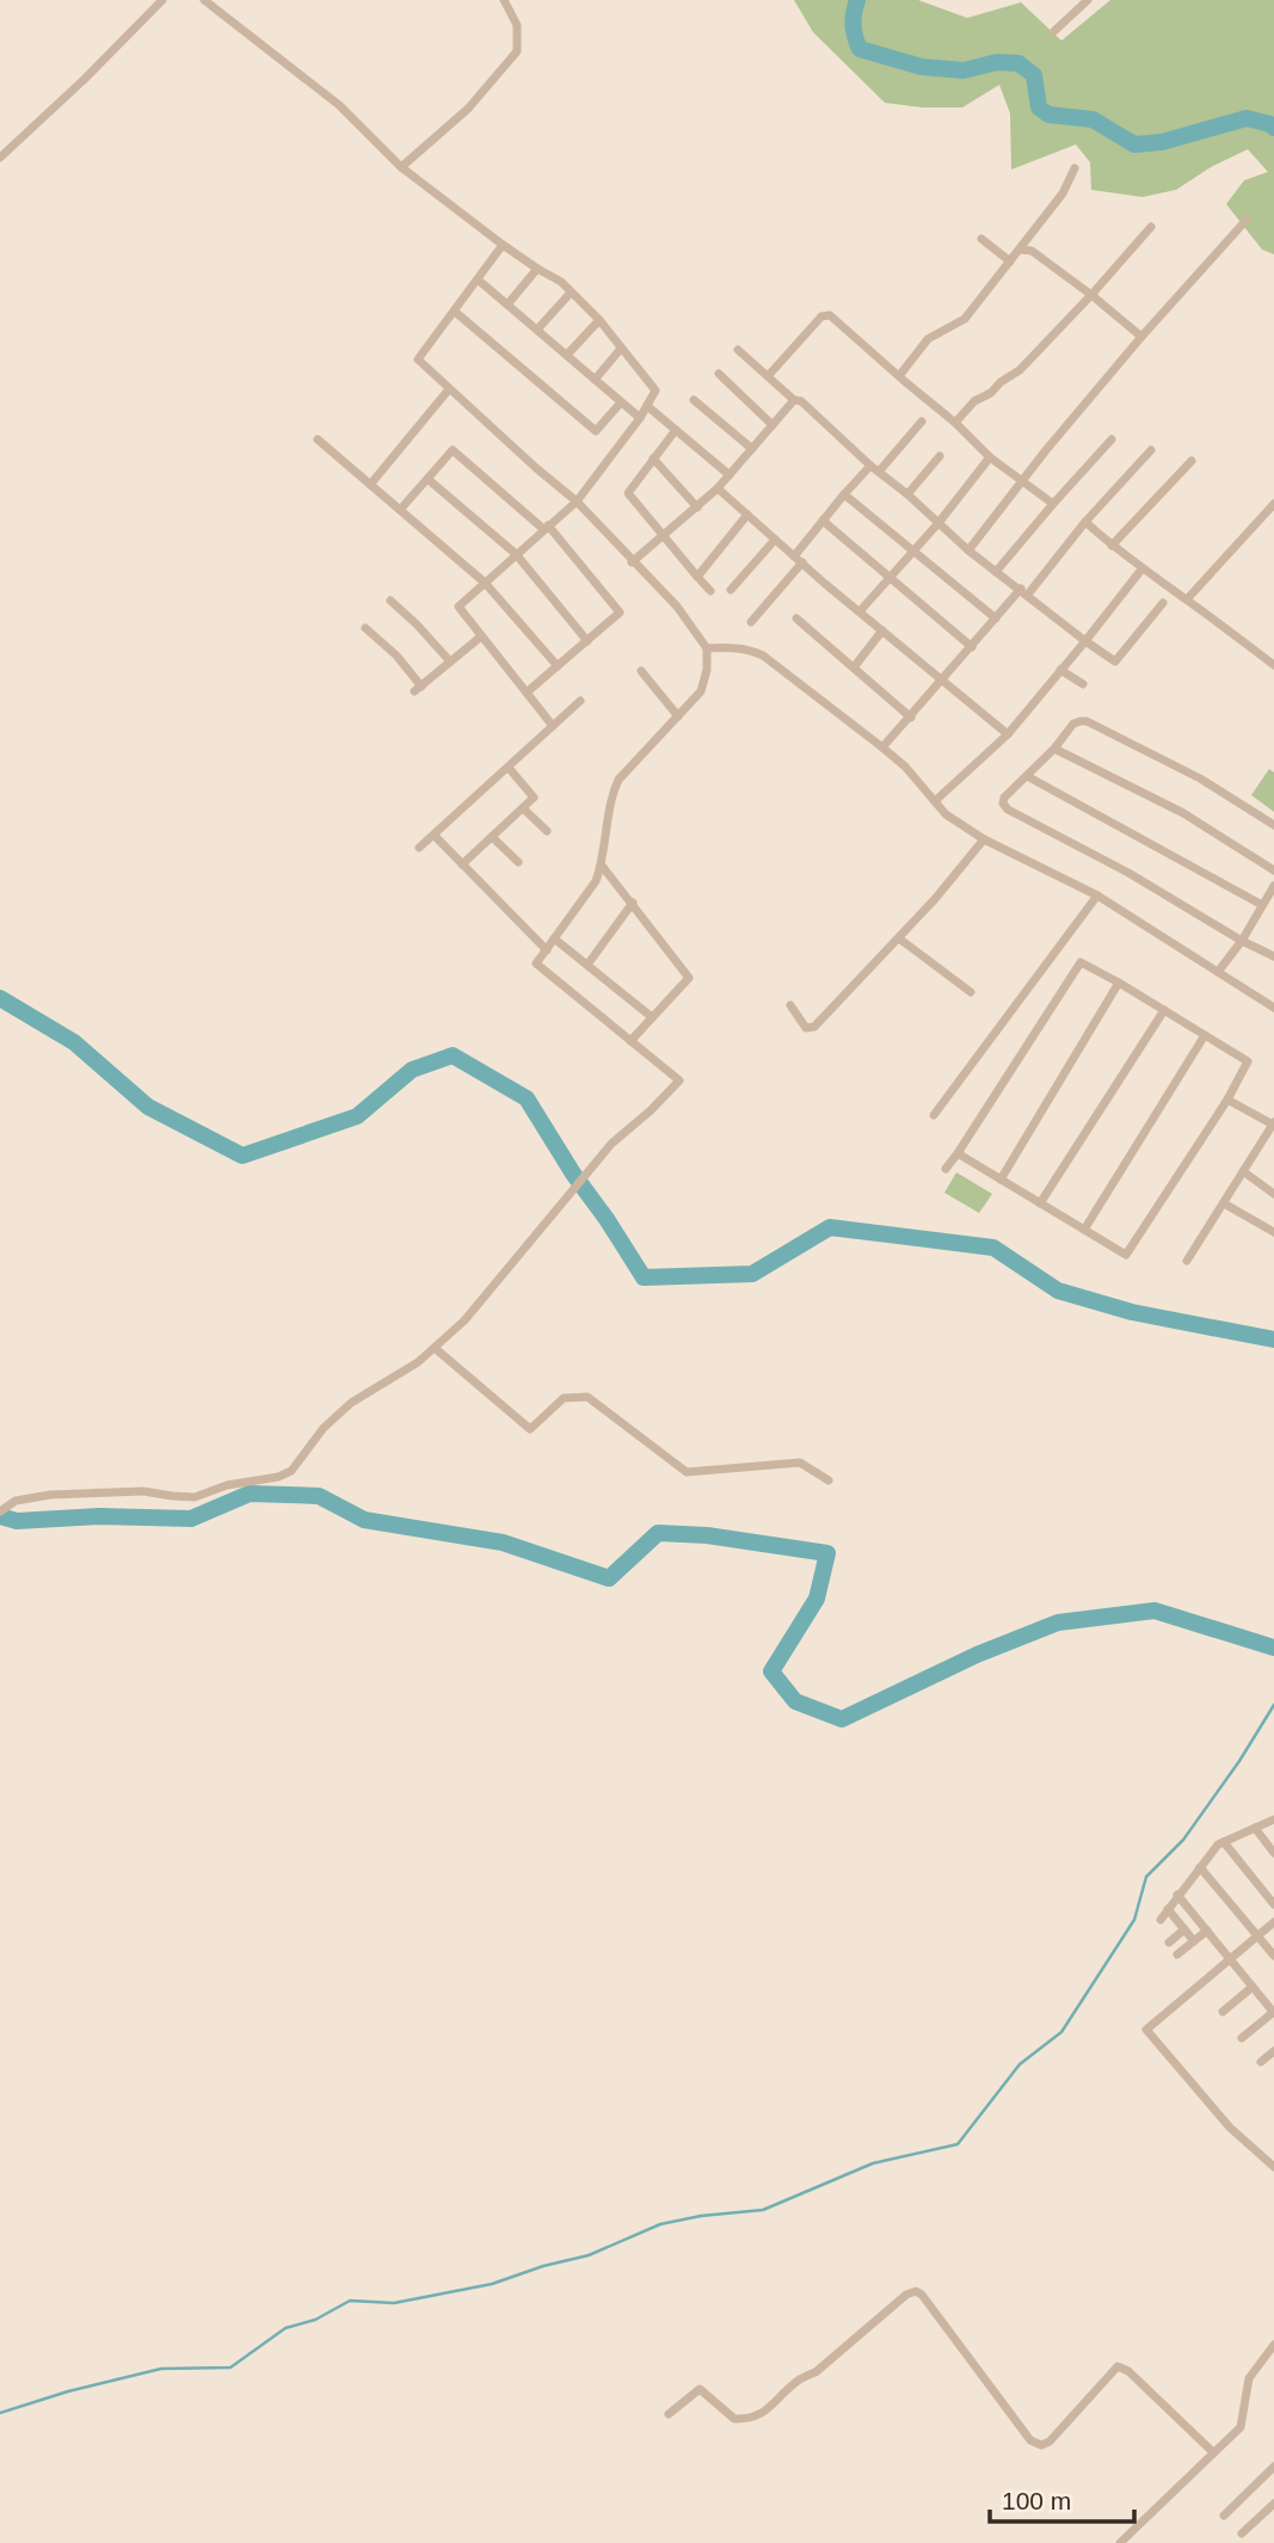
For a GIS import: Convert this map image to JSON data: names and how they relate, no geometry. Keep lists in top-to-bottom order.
{
  "scale_bar": "100 m"
}
